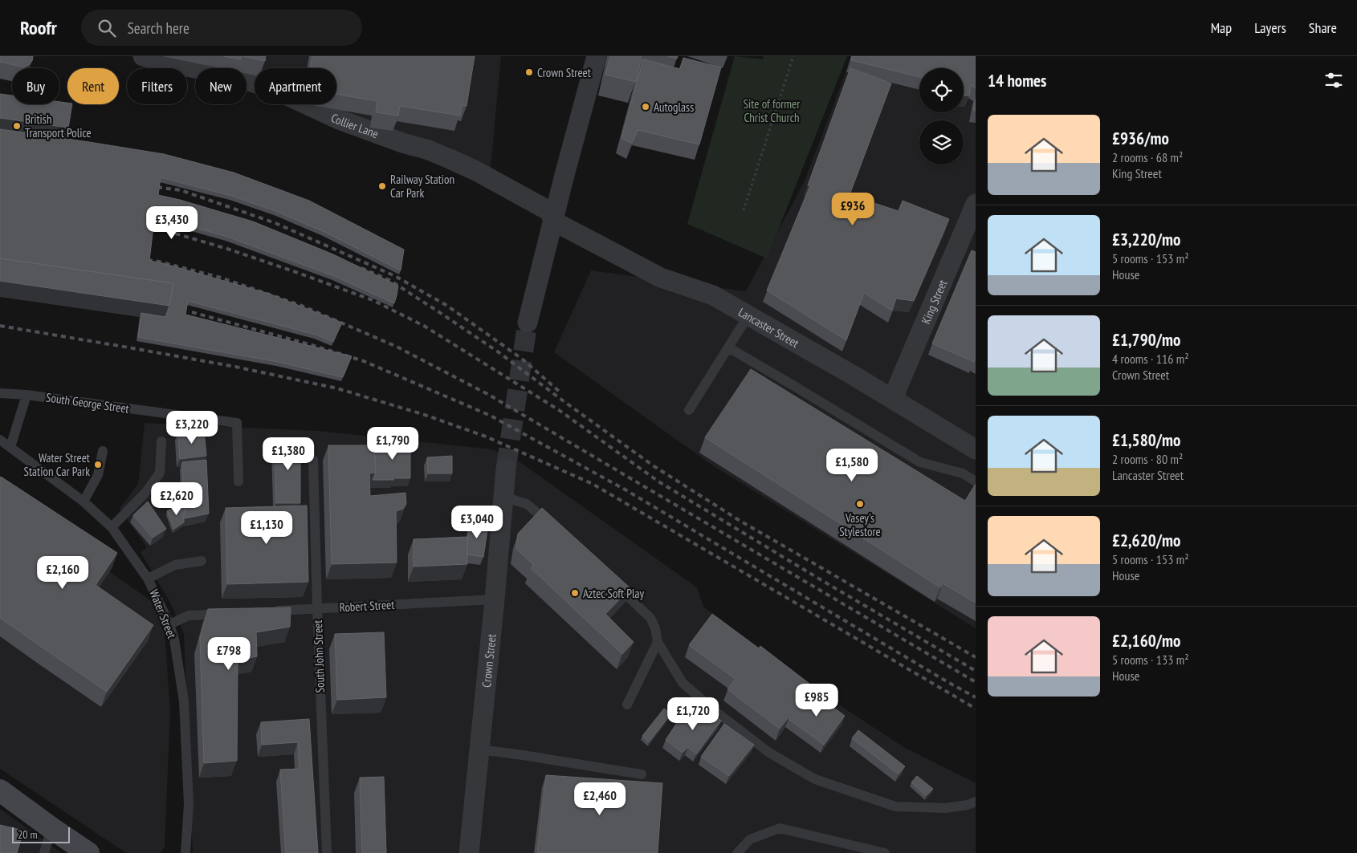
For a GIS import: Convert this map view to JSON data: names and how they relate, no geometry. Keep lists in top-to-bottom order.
{
  "streets": {
    "street": [
      "Collier Lane",
      "King Street",
      "Lancaster Street",
      "Crown Street"
    ],
    "lane": [
      "South George Street",
      "Robert Street",
      "Water Street",
      "South John Street"
    ]
  },
  "crossings": [
    ["Collier Lane", "Lancaster Street"],
    ["King Street", "Lancaster Street"],
    ["Robert Street", "South John Street"],
    ["Robert Street", "Crown Street"]
  ],
  "parks": ["Site of former Christ Church"],
  "places": [
    "Crown Street",
    "Autoglass",
    "British Transport Police",
    "Railway Station Car Park",
    "Water Street Station Car Park",
    "Vasey's Stylestore",
    "Aztec Soft Play"
  ],
  "scale_bar": "20 m",
  "page": {
    "header": "Roofr",
    "search": "Search here",
    "nav": ["Map", "Layers", "Share"],
    "heading": "14 homes",
    "chip": [
      "Buy",
      "Rent",
      "Filters",
      "New",
      "Apartment"
    ],
    "list": [
      {
        "name": "£936/mo",
        "note": "2 rooms · 68 m² · King Street"
      },
      {
        "name": "£3,220/mo",
        "note": "5 rooms · 153 m² · House"
      },
      {
        "name": "£1,790/mo",
        "note": "4 rooms · 116 m² · Crown Street"
      },
      {
        "name": "£1,580/mo",
        "note": "2 rooms · 80 m² · Lancaster Street"
      },
      {
        "name": "£2,620/mo",
        "note": "5 rooms · 153 m² · House"
      },
      {
        "name": "£2,160/mo",
        "note": "5 rooms · 133 m² · House"
      }
    ],
    "price": [
      "£936",
      "£3,430",
      "£3,220",
      "£1,790",
      "£1,380",
      "£1,580",
      "£2,620",
      "£3,040",
      "£1,130",
      "£2,160",
      "£798",
      "£985",
      "£1,720",
      "£2,460"
    ],
    "scale": "20 m"
  }
}
